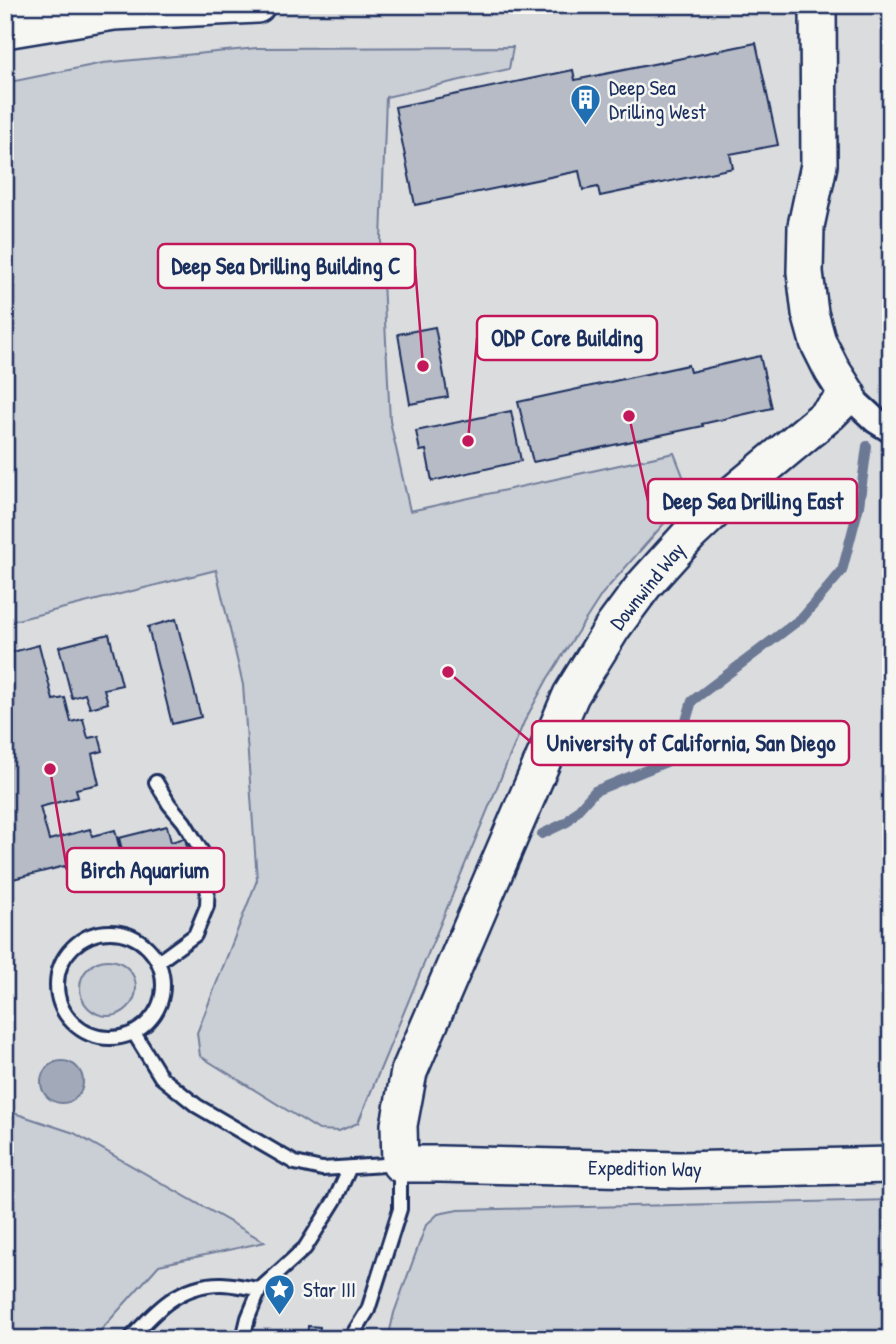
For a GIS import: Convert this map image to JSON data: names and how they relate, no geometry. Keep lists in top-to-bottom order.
{
  "streets": {
    "street": ["Downwind Way", "Expedition Way"]
  },
  "crossings": [
    ["Downwind Way", "Expedition Way"]
  ],
  "places": {
    "building": ["Deep Sea Drilling West"],
    "other": [
      "Deep Sea Drilling Building C",
      "Deep Sea Drilling East",
      "ODP Core Building",
      "University of California, San Diego",
      "Birch Aquarium"
    ],
    "place": ["Star III"]
  }
}
